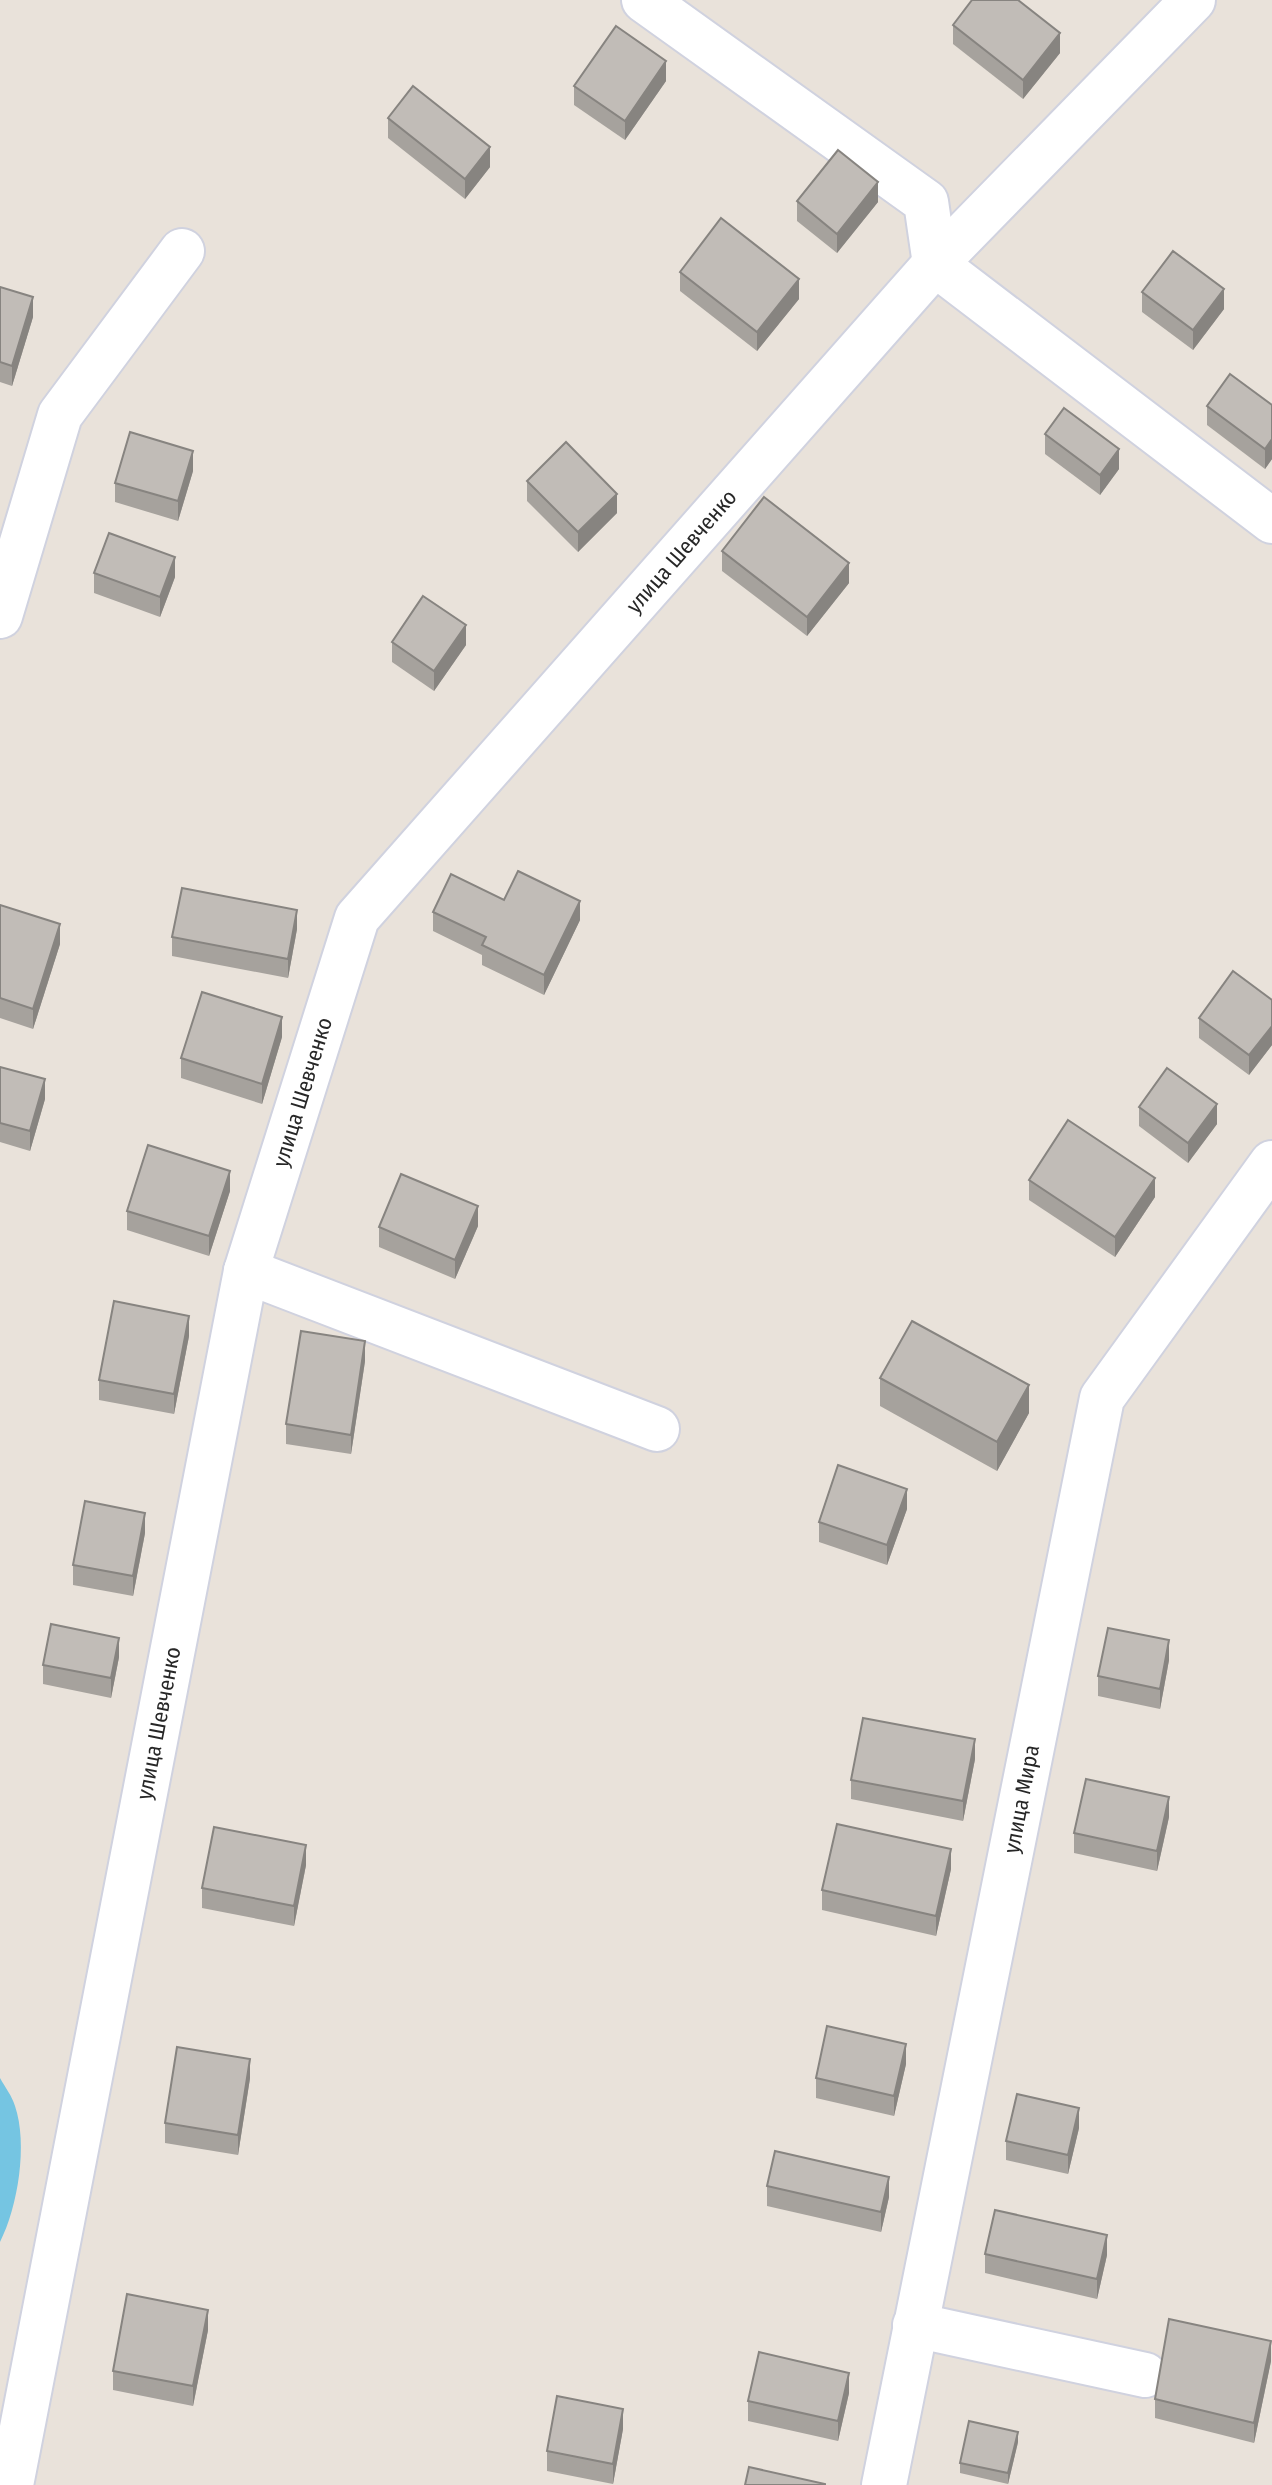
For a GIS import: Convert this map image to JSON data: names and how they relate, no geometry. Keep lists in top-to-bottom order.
{
  "streets": {
    "street": ["улица Шевченко", "улица Мира"]
  }
}
